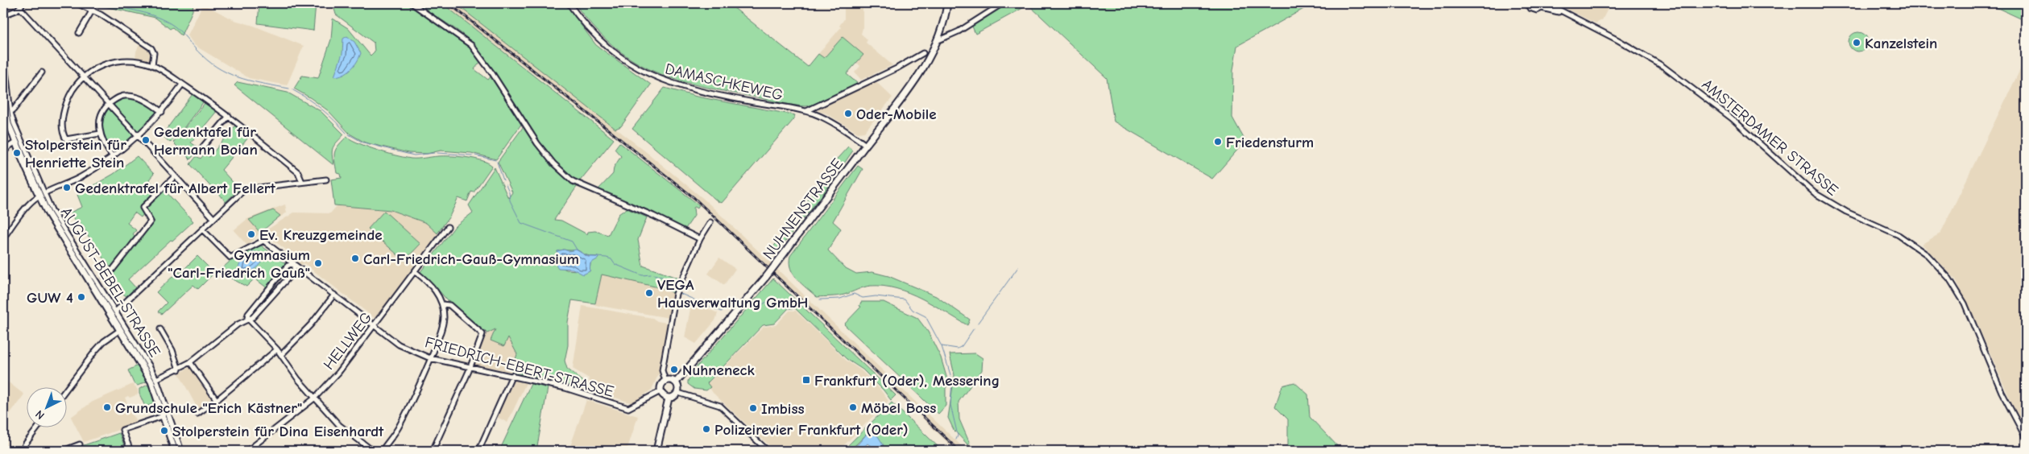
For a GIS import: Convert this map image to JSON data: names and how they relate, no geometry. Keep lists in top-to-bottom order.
{
  "streets": {
    "main road": ["NUHNENSTRASSE", "AUGUST-BEBEL-STRASSE"],
    "street": [
      "DAMASCHKEWEG",
      "AMSTERDAMER STRASSE",
      "HELLWEG",
      "FRIEDRICH-EBERT-STRASSE"
    ]
  },
  "crossings": [
    ["DAMASCHKEWEG", "NUHNENSTRASSE"],
    ["NUHNENSTRASSE", "FRIEDRICH-EBERT-STRASSE"],
    ["HELLWEG", "FRIEDRICH-EBERT-STRASSE"]
  ],
  "places": {
    "other": [
      "Kanzelstein",
      "Oder-Mobile",
      "Gedenktafel für Hermann Boian",
      "Friedensturm",
      "Stolperstein für Henriette Stein",
      "Gedenktrafel für Albert Fellert",
      "Ev. Kreuzgemeinde",
      "Carl-Friedrich-Gauß-Gymnasium",
      "Gymnasium \"Carl-Friedrich Gauß\"",
      "VEGA Hausverwaltung GmbH",
      "GUW 4",
      "Nuhneneck",
      "Grundschule \"Erich Kästner\"",
      "Möbel Boss",
      "Imbiss",
      "Polizeirevier Frankfurt (Oder)",
      "Stolperstein für Dina Eisenhardt"
    ],
    "transit": ["Frankfurt (Oder), Messering"]
  },
  "north": "bottom left"
}
